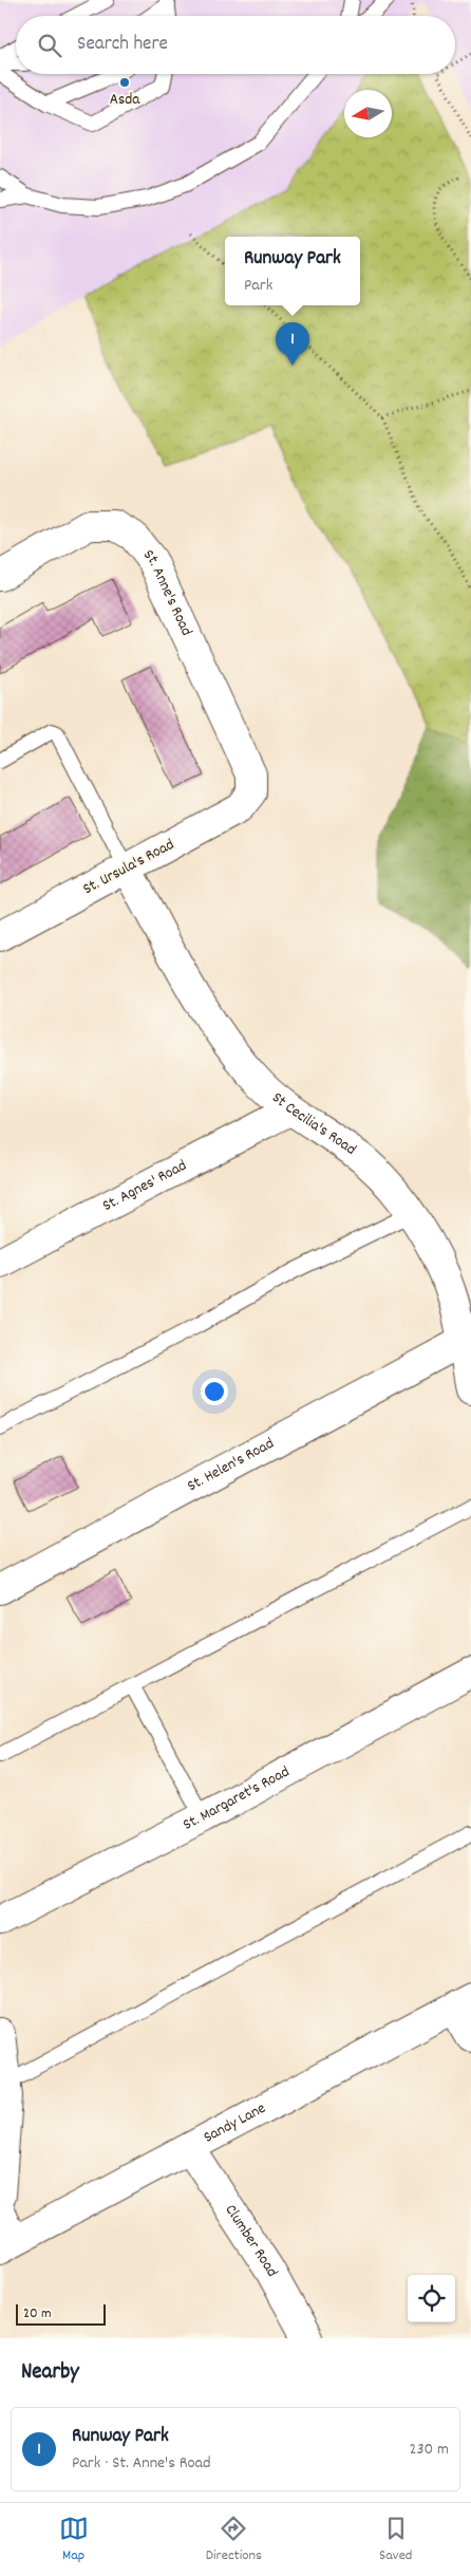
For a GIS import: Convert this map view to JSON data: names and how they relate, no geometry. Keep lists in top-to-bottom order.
{
  "streets": {
    "street": [
      "St. Anne's Road",
      "St. Ursula's Road",
      "St Cecilia's Road",
      "St. Agnes' Road",
      "St. Helen's Road",
      "St. Margaret's Road",
      "Sandy Lane",
      "Clumber Road"
    ]
  },
  "crossings": [
    ["St. Anne's Road", "St. Ursula's Road"],
    ["St. Ursula's Road", "St Cecilia's Road"],
    ["St Cecilia's Road", "St. Agnes' Road"],
    ["St Cecilia's Road", "St. Helen's Road"],
    ["Sandy Lane", "Clumber Road"]
  ],
  "places": ["Asda"],
  "scale_bar": "20 m",
  "north": "left",
  "page": {
    "search": "Search here",
    "popup": ["Runway Park", "Park"],
    "pins": "1",
    "scale": "20 m",
    "heading": "Nearby",
    "list": [
      {
        "mark": "1",
        "name": "Runway Park",
        "note": "Park · St. Anne's Road",
        "value": "230 m"
      }
    ],
    "nav": ["Map", "Directions", "Saved"]
  }
}
